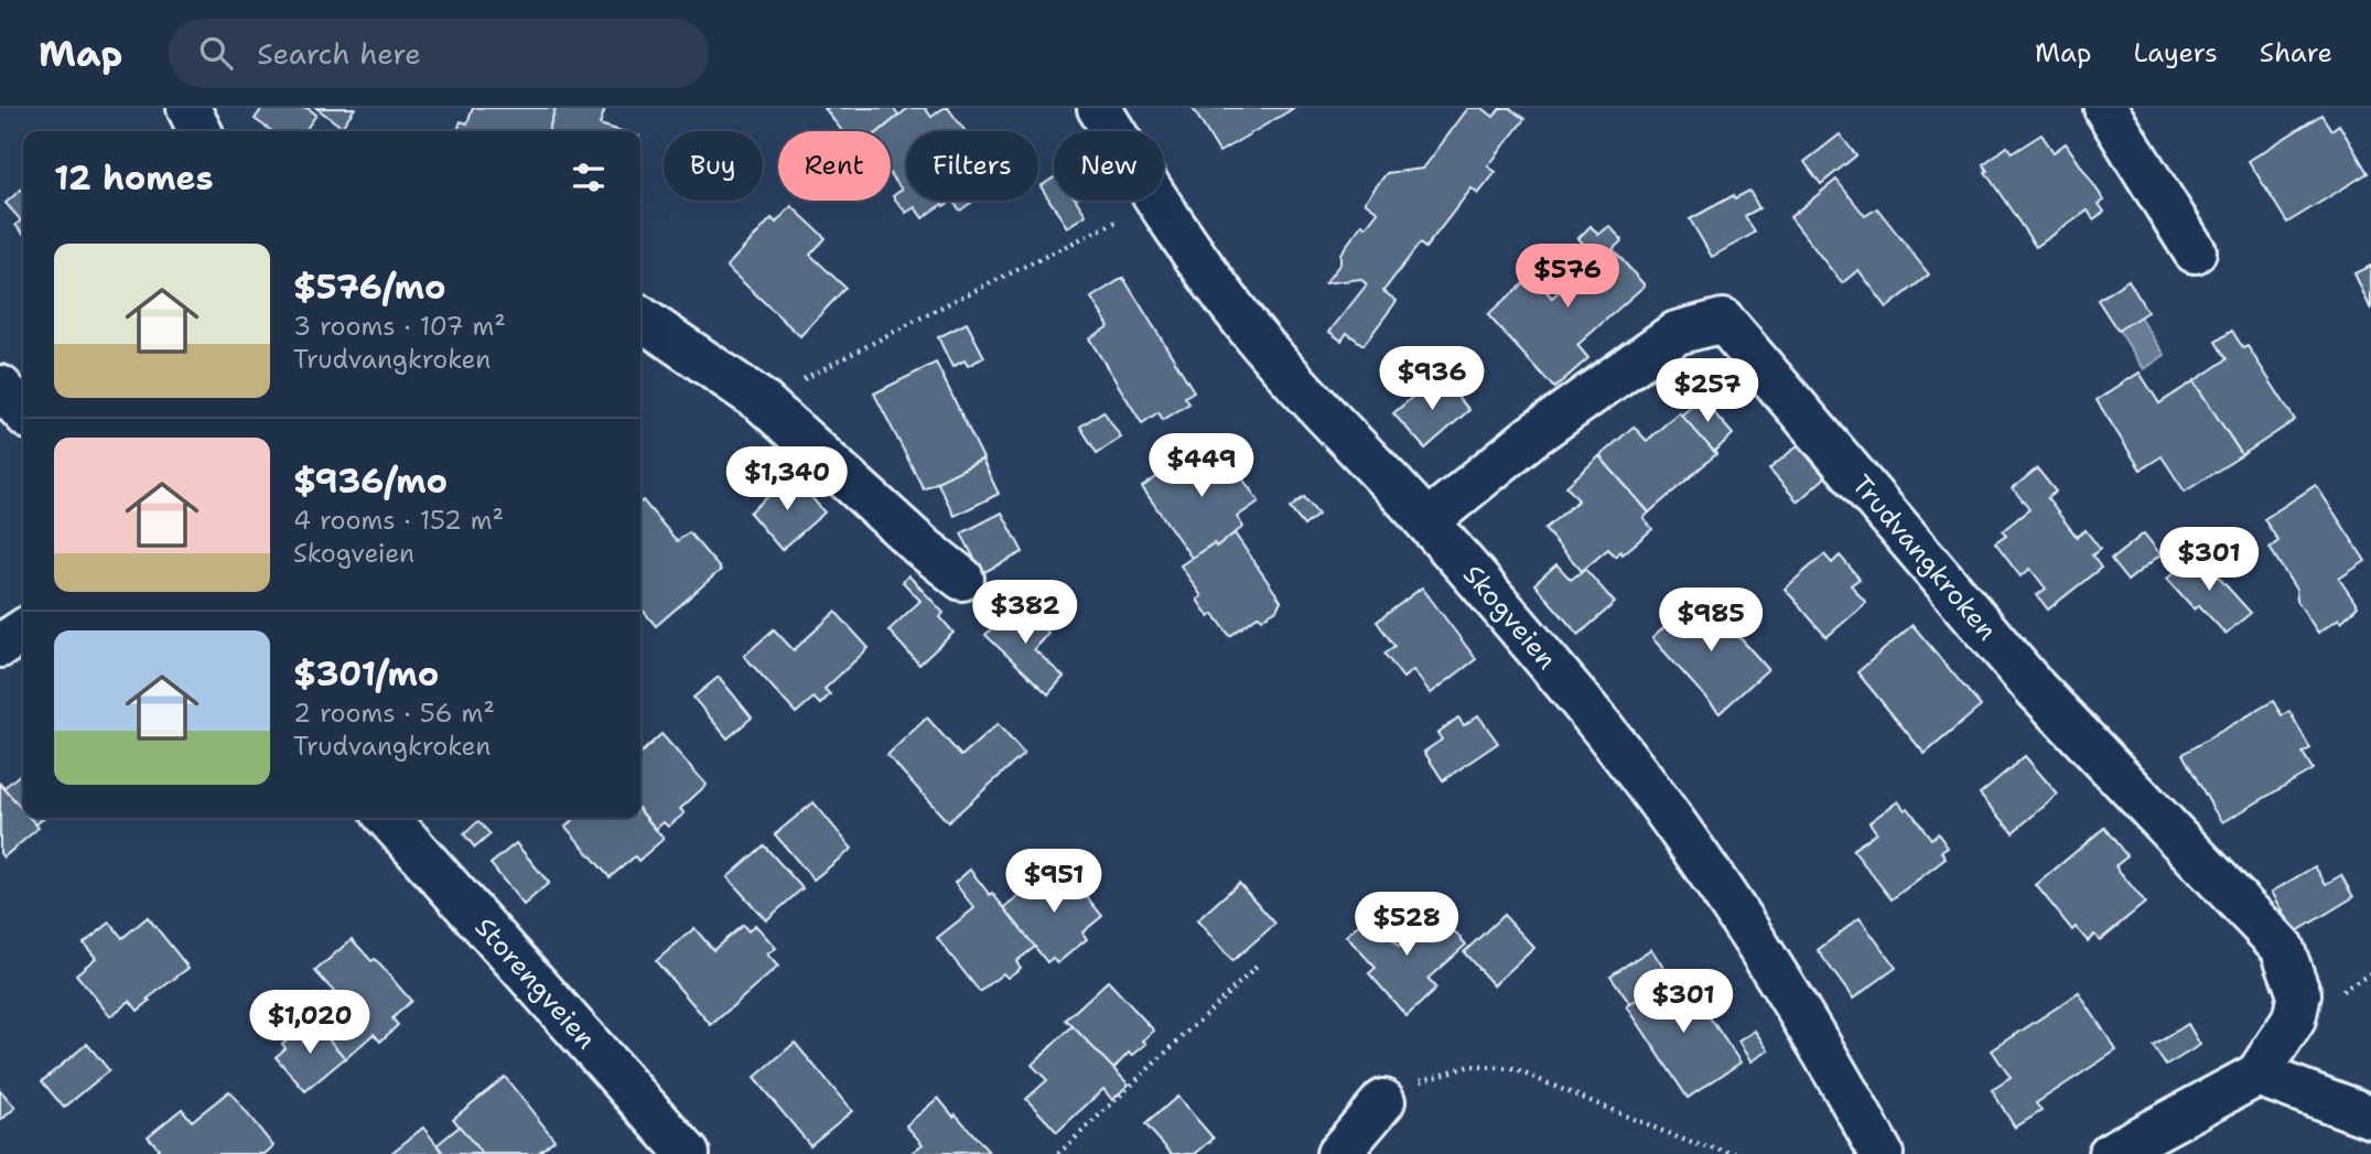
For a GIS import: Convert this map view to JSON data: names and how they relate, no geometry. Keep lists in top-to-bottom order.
{
  "streets": {
    "street": ["Trudvangkroken", "Skogveien", "Storengveien"]
  },
  "crossings": [
    ["Trudvangkroken", "Skogveien"]
  ],
  "page": {
    "header": "Map",
    "search": "Search here",
    "nav": ["Map", "Layers", "Share"],
    "chip": [
      "Buy",
      "Rent",
      "Filters",
      "New"
    ],
    "heading": "12 homes",
    "list": [
      {
        "name": "$576/mo",
        "note": "3 rooms · 107 m² · Trudvangkroken"
      },
      {
        "name": "$936/mo",
        "note": "4 rooms · 152 m² · Skogveien"
      },
      {
        "name": "$301/mo",
        "note": "2 rooms · 56 m² · Trudvangkroken"
      }
    ],
    "price": [
      "$576",
      "$936",
      "$257",
      "$449",
      "$1,340",
      "$301",
      "$382",
      "$985",
      "$951",
      "$528",
      "$301",
      "$1,020"
    ]
  }
}
